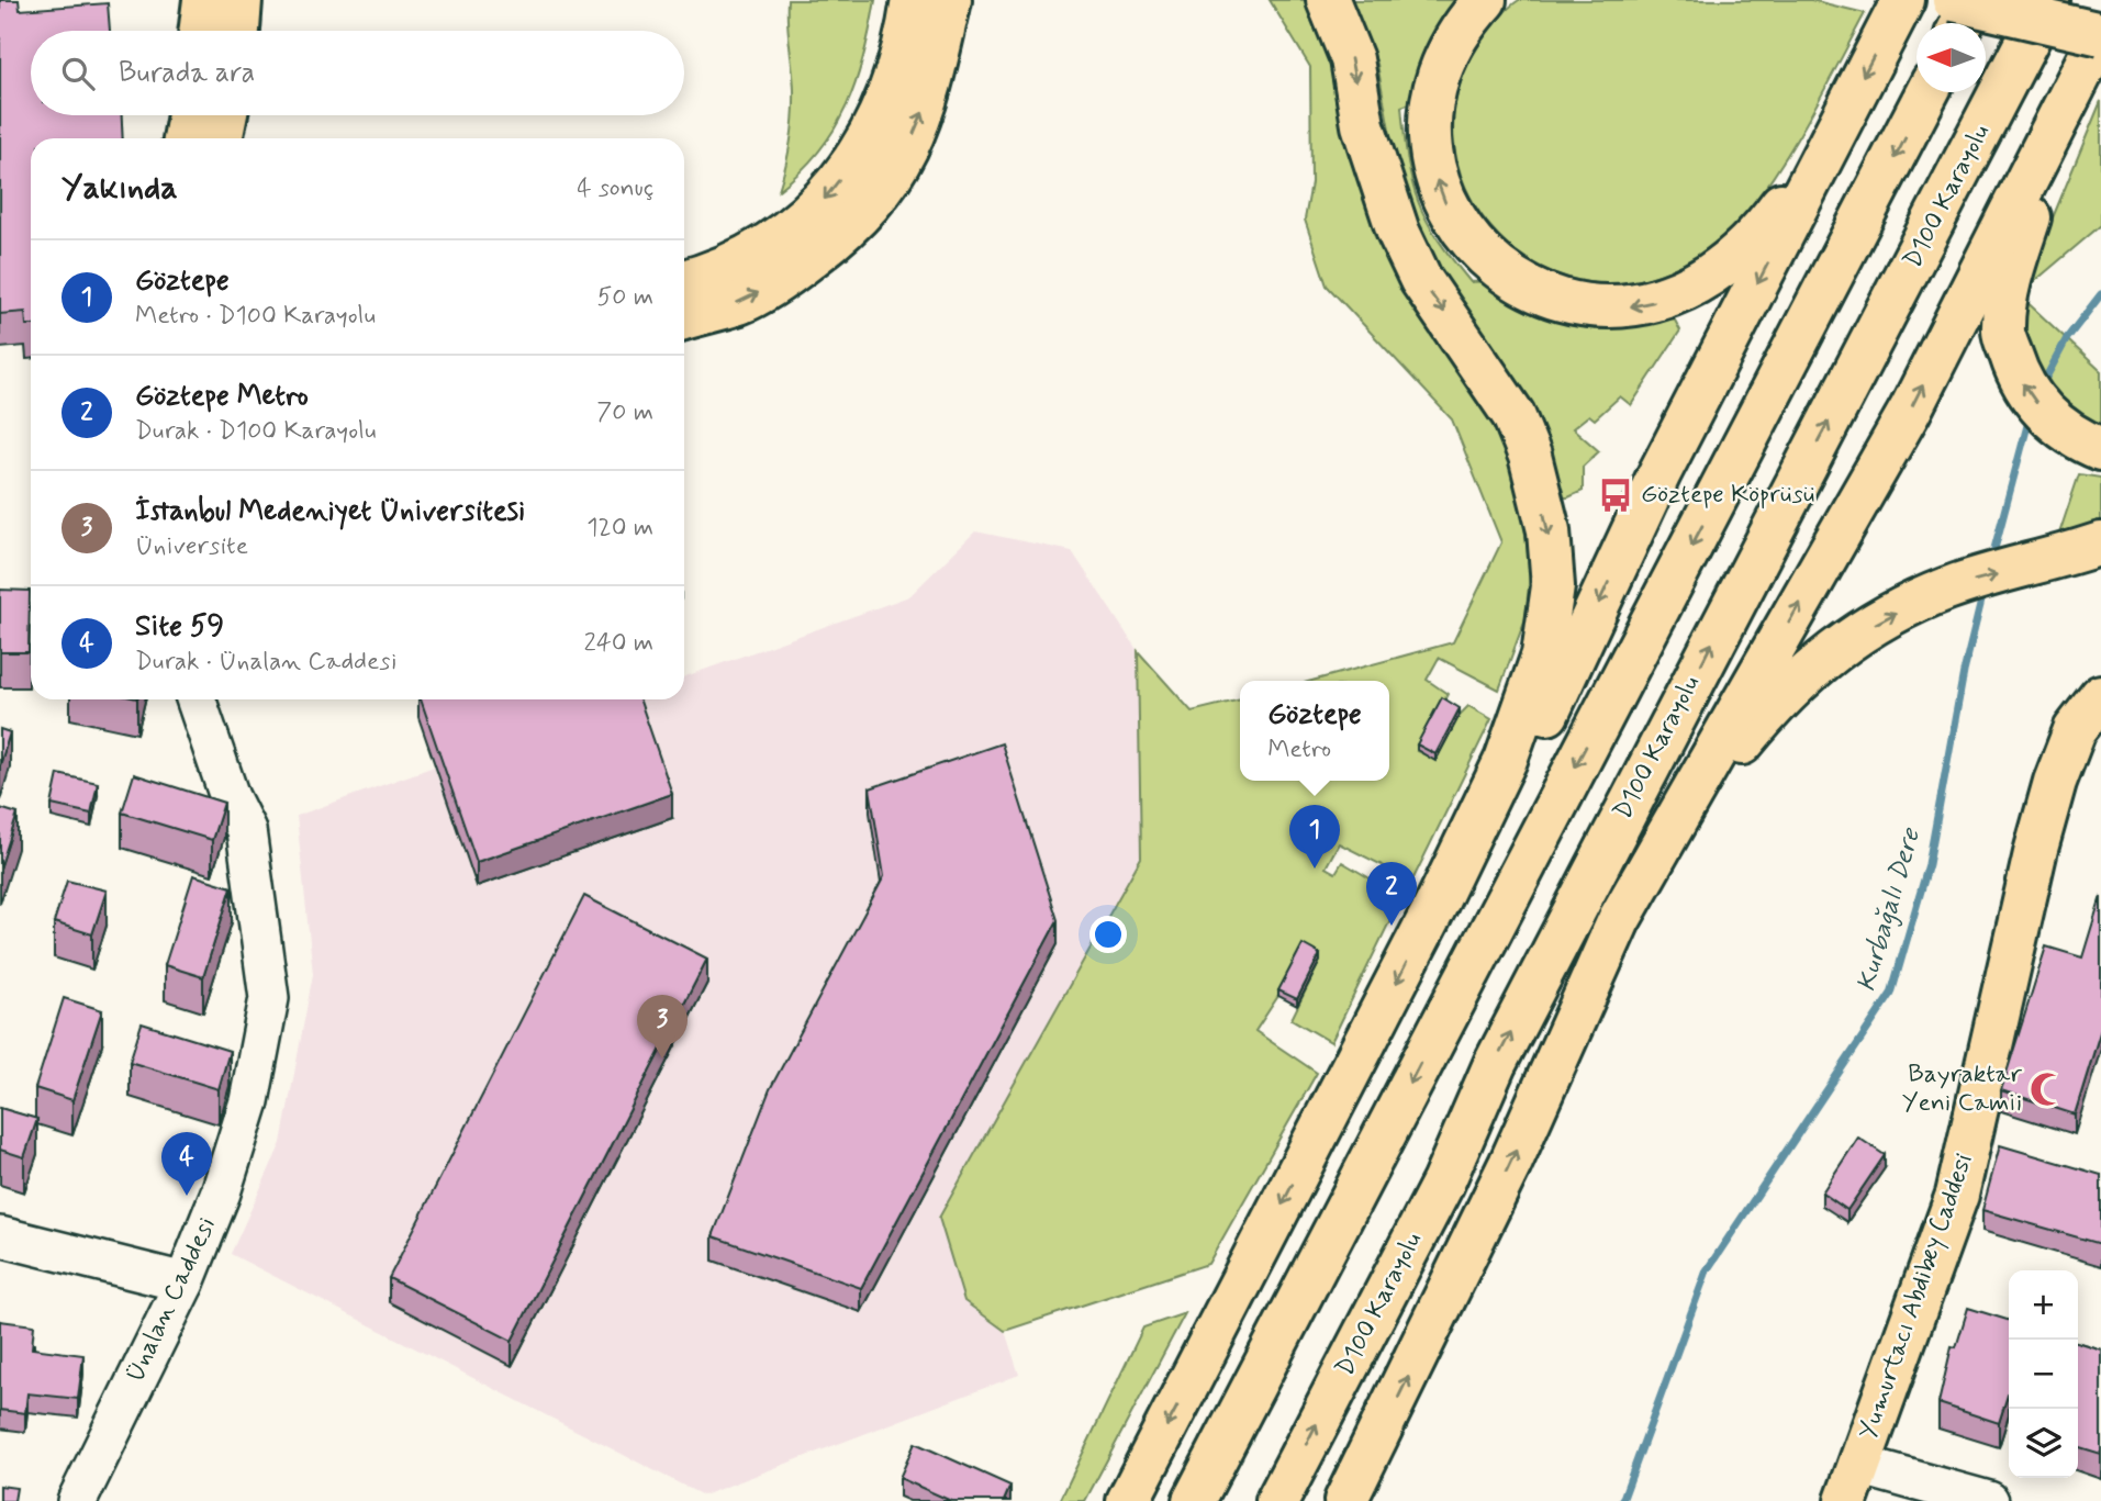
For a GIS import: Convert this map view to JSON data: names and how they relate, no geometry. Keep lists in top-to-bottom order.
{
  "streets": {
    "main road": ["D100 Karayolu", "Yumurtacı Abdibey Caddesi"],
    "street": ["Ünalan Caddesi"]
  },
  "water": ["Kurbağalı Dere"],
  "places": {
    "bus stop": ["Göztepe Köprüsü"],
    "mosque": ["Bayraktar Yeni Camii"]
  },
  "north": "left",
  "page": {
    "search": "Burada ara",
    "heading": ["Yakında", "4 sonuç"],
    "list": [
      {
        "mark": "1",
        "name": "Göztepe",
        "note": "Metro · D100 Karayolu",
        "value": "50 m"
      },
      {
        "mark": "2",
        "name": "Göztepe Metro",
        "note": "Durak · D100 Karayolu",
        "value": "70 m"
      },
      {
        "mark": "3",
        "name": "İstanbul Medeniyet Üniversitesi",
        "note": "Üniversite",
        "value": "120 m"
      },
      {
        "mark": "4",
        "name": "Site 59",
        "note": "Durak · Ünalan Caddesi",
        "value": "240 m"
      }
    ],
    "popup": ["Göztepe", "Metro"],
    "pins": [
      "1",
      "2",
      "3",
      "4"
    ],
    "map_buttons": ["+", "−"]
  }
}
